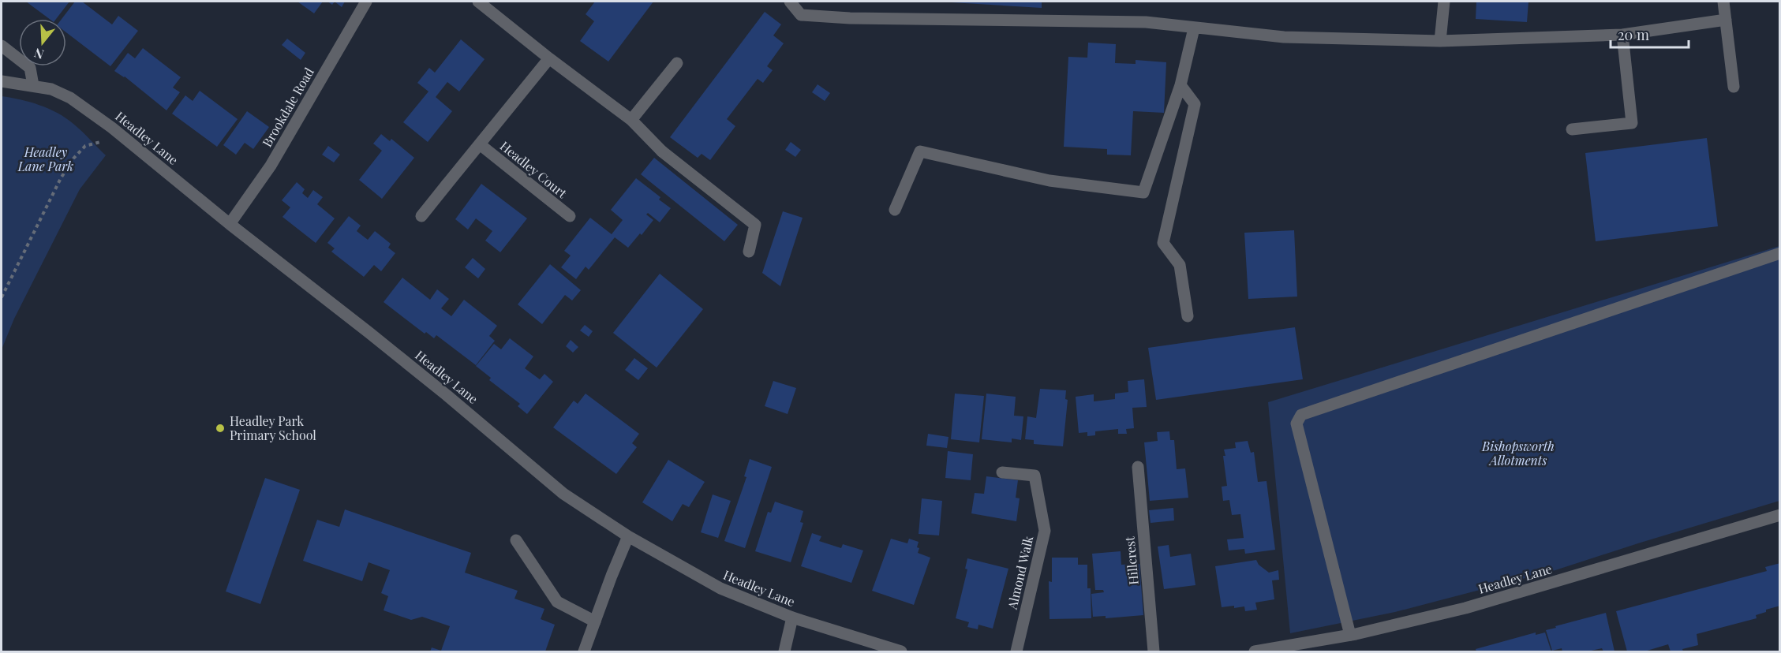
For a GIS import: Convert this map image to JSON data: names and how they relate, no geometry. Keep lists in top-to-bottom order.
{
  "streets": {
    "street": [
      "Brookdale Road",
      "Headley Lane",
      "Headley Court",
      "Hillcrest",
      "Almond Walk"
    ]
  },
  "crossings": [
    ["Brookdale Road", "Headley Lane"]
  ],
  "parks": ["Headley Lane Park", "Bishopsworth Allotments"],
  "places": ["Headley Park Primary School"],
  "scale_bar": "20 m",
  "north": "bottom"
}
